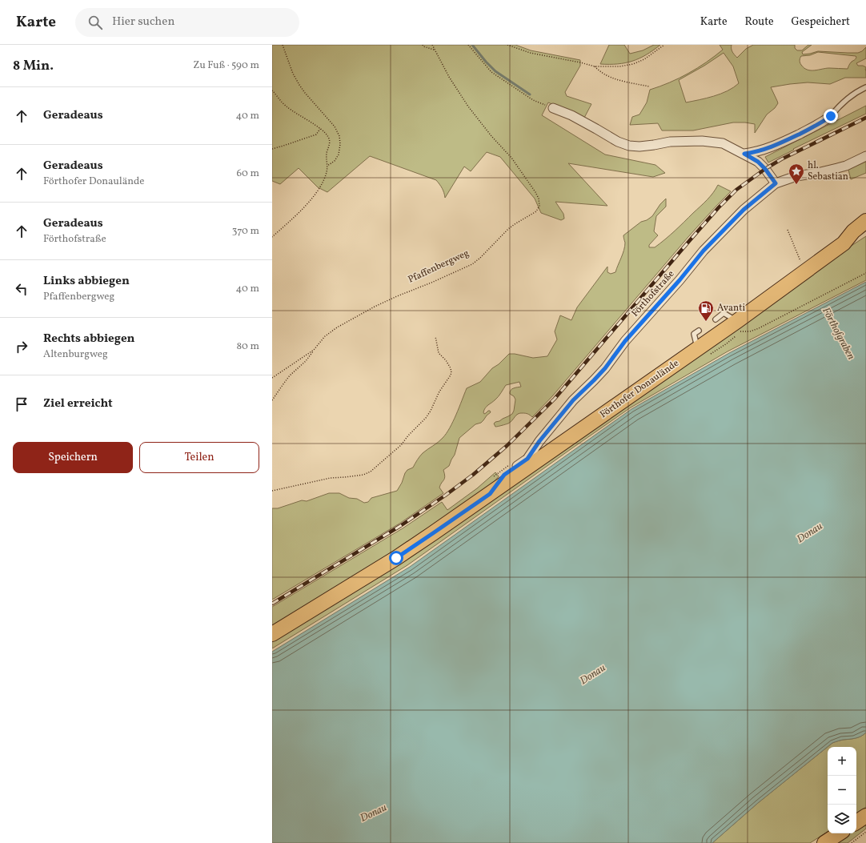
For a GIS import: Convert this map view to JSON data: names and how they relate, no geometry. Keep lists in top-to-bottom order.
{
  "streets": {
    "main road": ["Förthofer Donaulände"],
    "street": ["Förthofstraße"],
    "path": ["Pfaffenbergweg"]
  },
  "crossings": [
    ["Förthofstraße", "Förthofer Donaulände"]
  ],
  "water": ["Förthofgraben", "Donau"],
  "places": {
    "place": ["hl. Sebastian"],
    "fuel station": ["Avanti"]
  },
  "page": {
    "header": "Karte",
    "search": "Hier suchen",
    "nav": ["Karte", "Route", "Gespeichert"],
    "heading": ["8 Min.", "Zu Fuß · 590 m"],
    "list": [
      ["Geradeaus", "40 m"],
      ["Geradeaus", "Förthofer Donaulände", "60 m"],
      ["Geradeaus", "Förthofstraße", "370 m"],
      ["Links abbiegen", "Pfaffenbergweg", "40 m"],
      ["Rechts abbiegen", "Altenburgweg", "80 m"],
      "Ziel erreicht"
    ],
    "buttons": ["Speichern", "Teilen"],
    "map_buttons": ["+", "−"]
  }
}
